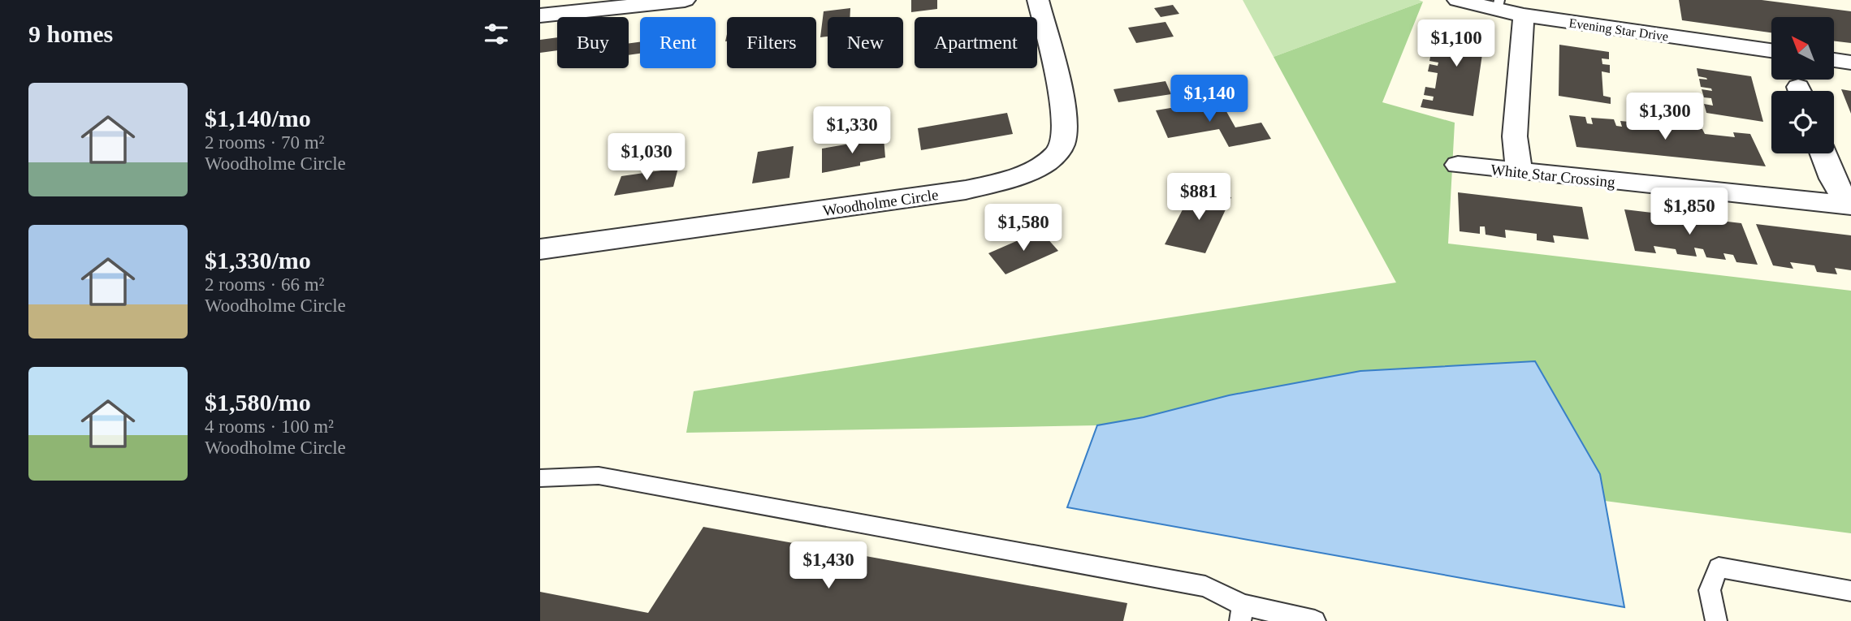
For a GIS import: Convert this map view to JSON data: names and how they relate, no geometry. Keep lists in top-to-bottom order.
{
  "streets": {
    "street": ["Evening Star Drive", "White Star Crossing", "Woodholme Circle"]
  },
  "north": "top left",
  "page": {
    "heading": "9 homes",
    "chip": [
      "Buy",
      "Rent",
      "Filters",
      "New",
      "Apartment"
    ],
    "price": [
      "$1,100",
      "$1,140",
      "$1,300",
      "$1,330",
      "$1,030",
      "$881",
      "$1,850",
      "$1,580",
      "$1,430"
    ],
    "list": [
      {
        "name": "$1,140/mo",
        "note": "2 rooms · 70 m² · Woodholme Circle"
      },
      {
        "name": "$1,330/mo",
        "note": "2 rooms · 66 m² · Woodholme Circle"
      },
      {
        "name": "$1,580/mo",
        "note": "4 rooms · 100 m² · Woodholme Circle"
      }
    ]
  }
}
